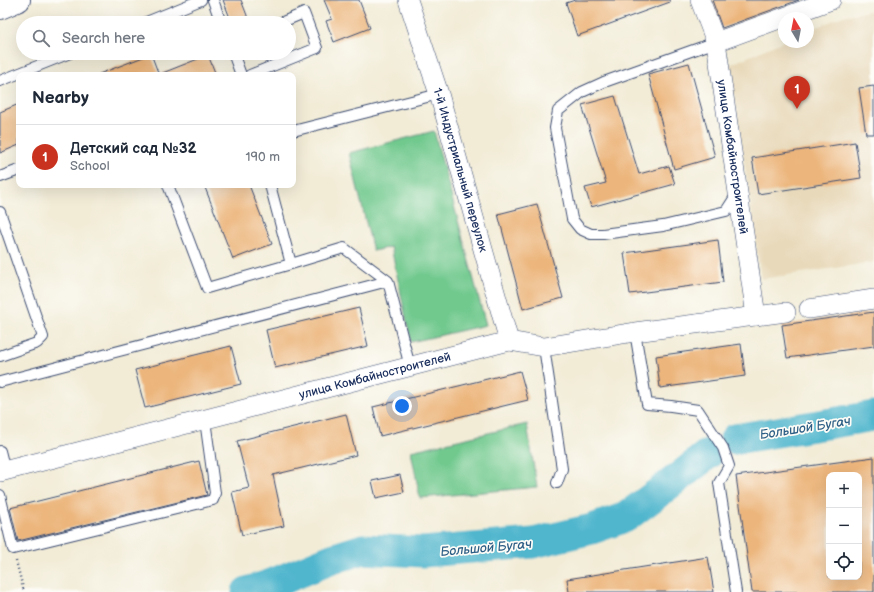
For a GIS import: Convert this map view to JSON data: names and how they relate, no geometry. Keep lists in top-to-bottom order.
{
  "streets": {
    "street": ["улица Комбайностроителей", "1-й Индустриальный переулок"]
  },
  "crossings": [
    ["улица Комбайностроителей", "1-й Индустриальный переулок"]
  ],
  "water": ["Большой Бугач"],
  "north": "top",
  "page": {
    "search": "Search here",
    "heading": "Nearby",
    "pins": "1",
    "list": [
      {
        "mark": "1",
        "name": "Детский сад №32",
        "note": "School",
        "value": "190 m"
      }
    ],
    "map_buttons": ["+", "−"]
  }
}
